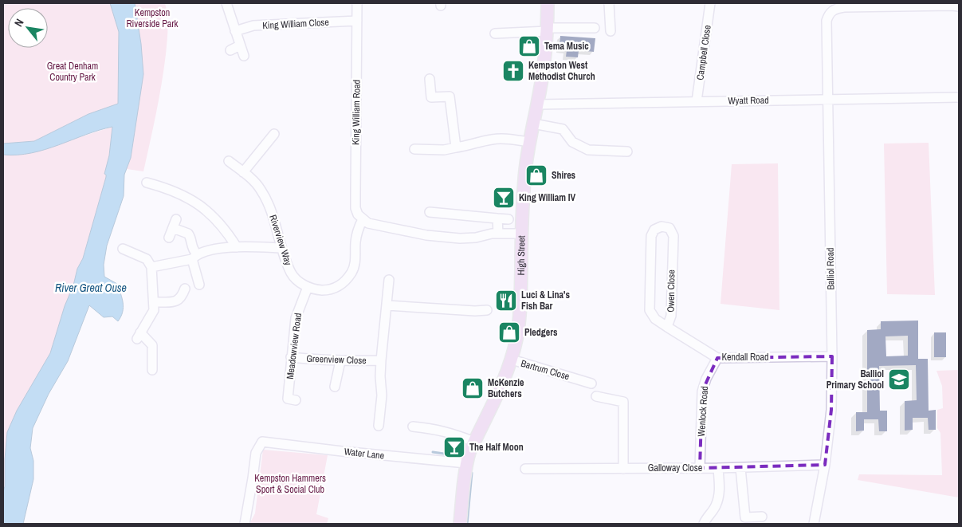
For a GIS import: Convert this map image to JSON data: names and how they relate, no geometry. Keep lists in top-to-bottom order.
{
  "streets": {
    "main road": ["High Street"],
    "street": [
      "King William Close",
      "Campbell Close",
      "Wyatt Road",
      "King William Road",
      "Riverview Way",
      "Balliol Road",
      "Owen Close",
      "Meadowview Road",
      "Kendall Road",
      "Greenview Close",
      "Bartrum Close",
      "Wenlock Road",
      "Water Lane",
      "Galloway Close"
    ]
  },
  "crossings": [
    ["King William Close", "King William Road"],
    ["Campbell Close", "Wyatt Road"],
    ["Wyatt Road", "High Street"],
    ["Wyatt Road", "Balliol Road"],
    ["Riverview Way", "Meadowview Road"],
    ["High Street", "Bartrum Close"],
    ["High Street", "Water Lane"],
    ["Balliol Road", "Kendall Road"],
    ["Balliol Road", "Galloway Close"],
    ["Owen Close", "Kendall Road"],
    ["Meadowview Road", "Greenview Close"],
    ["Kendall Road", "Wenlock Road"],
    ["Wenlock Road", "Galloway Close"]
  ],
  "water": ["River Great Ouse"],
  "parks": ["Kempston Riverside Park", "Great Denham Country Park", "Kempston Hammers Sport & Social Club"],
  "places": {
    "shop": [
      "Tema Music",
      "Shires",
      "Pledgers",
      "McKenzie Butchers"
    ],
    "church": ["Kempston West Methodist Church"],
    "bar": ["King William IV", "The Half Moon"],
    "restaurant": ["Luci & Lina's Fish Bar"],
    "school or university": ["Balliol Primary School"]
  },
  "north": "top left"
}
